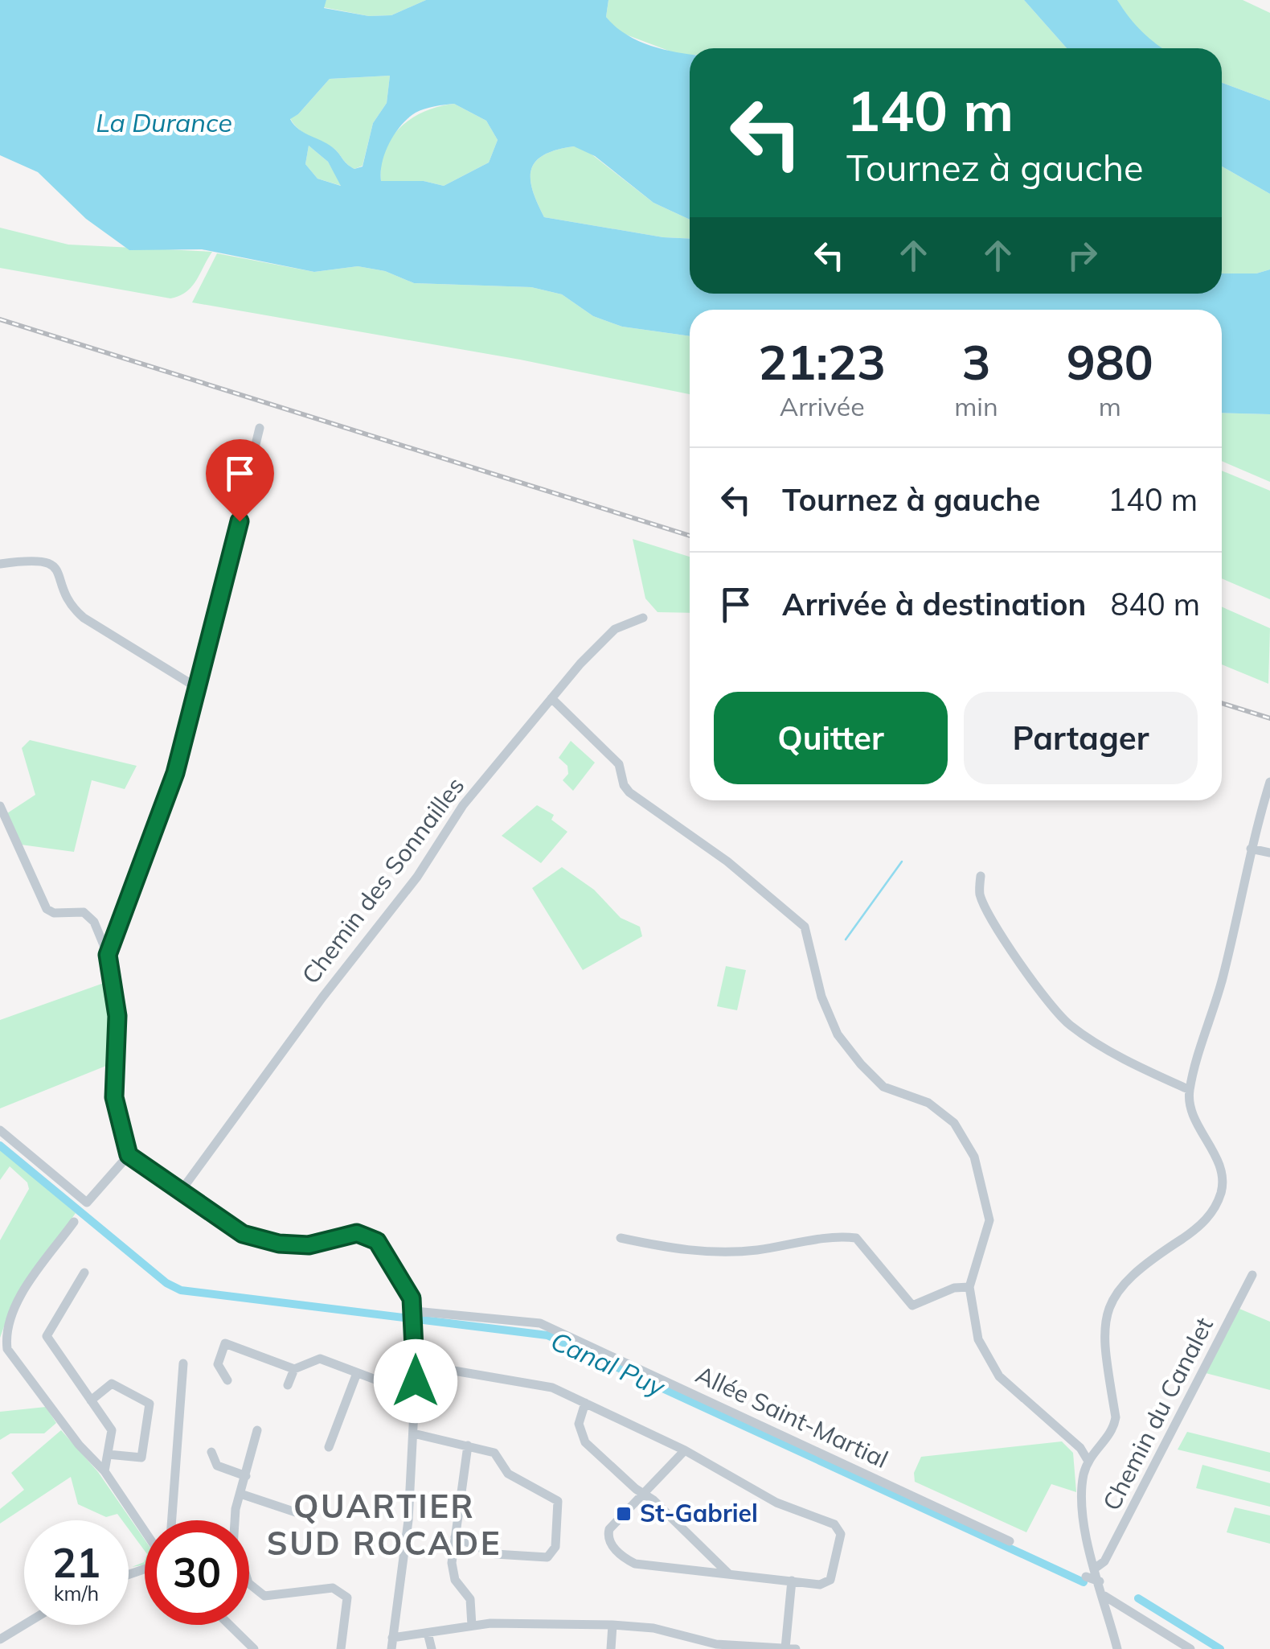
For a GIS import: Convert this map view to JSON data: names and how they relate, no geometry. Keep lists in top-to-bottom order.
{
  "streets": {
    "street": ["Chemin des Sonnailles", "Chemin du Canalet", "Allée Saint-Martial"]
  },
  "districts": ["QUARTIER SUD ROCADE"],
  "water": ["La Durance", "Canal Puy"],
  "places": {
    "transit": ["St-Gabriel"]
  },
  "page": {
    "turn": ["140 m", "Tournez à gauche"],
    "eta": [
      "21:23",
      "Arrivée",
      "3",
      "min",
      "980",
      "m"
    ],
    "list": [
      {
        "name": "Tournez à gauche",
        "value": "140 m"
      },
      {
        "name": "Arrivée à destination",
        "value": "840 m"
      }
    ],
    "buttons": ["Quitter", "Partager"],
    "speed": "21 km/h",
    "limit": "30"
  }
}
